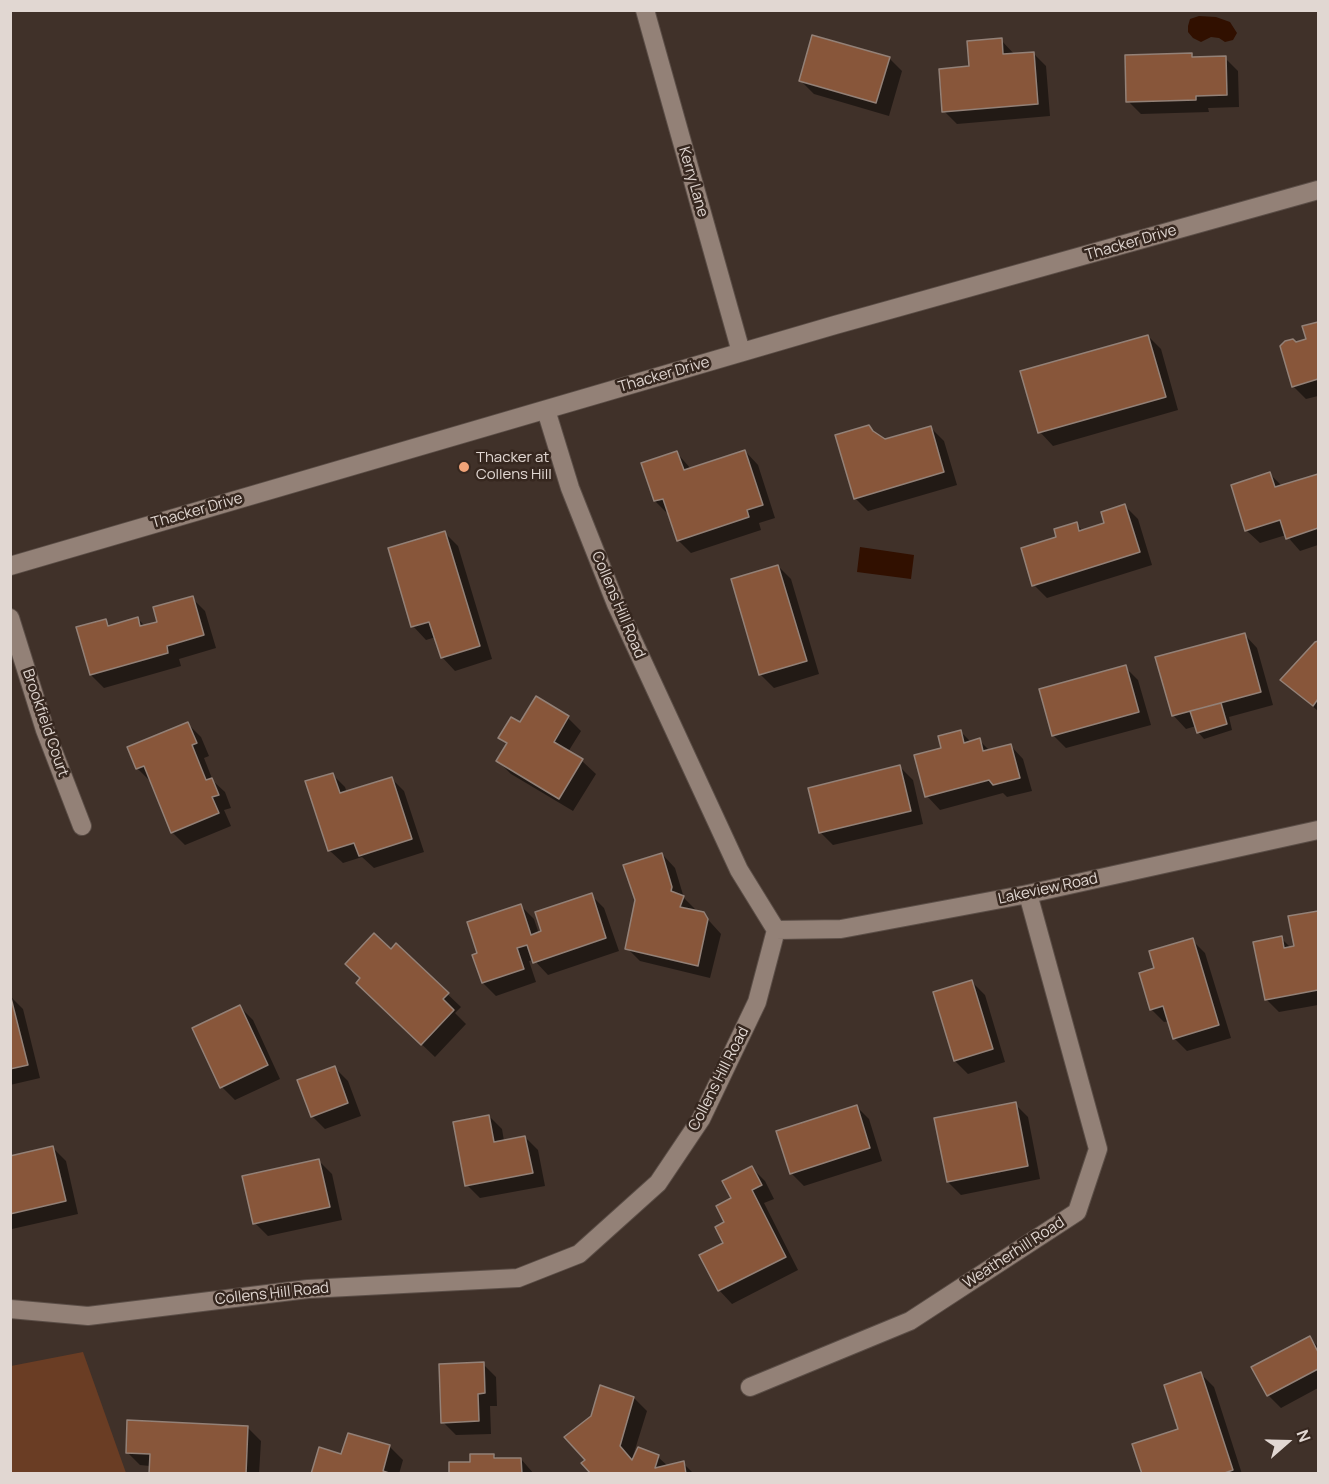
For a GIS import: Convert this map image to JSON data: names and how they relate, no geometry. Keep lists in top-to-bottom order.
{
  "streets": {
    "street": [
      "Kerry Lane",
      "Thacker Drive",
      "Collens Hill Road",
      "Brookfield Court",
      "Lakeview Road",
      "Weatherhill Road"
    ]
  },
  "crossings": [
    ["Kerry Lane", "Thacker Drive"],
    ["Thacker Drive", "Collens Hill Road"],
    ["Collens Hill Road", "Lakeview Road"],
    ["Lakeview Road", "Weatherhill Road"]
  ],
  "places": ["Thacker at Collens Hill"],
  "north": "right"
}
